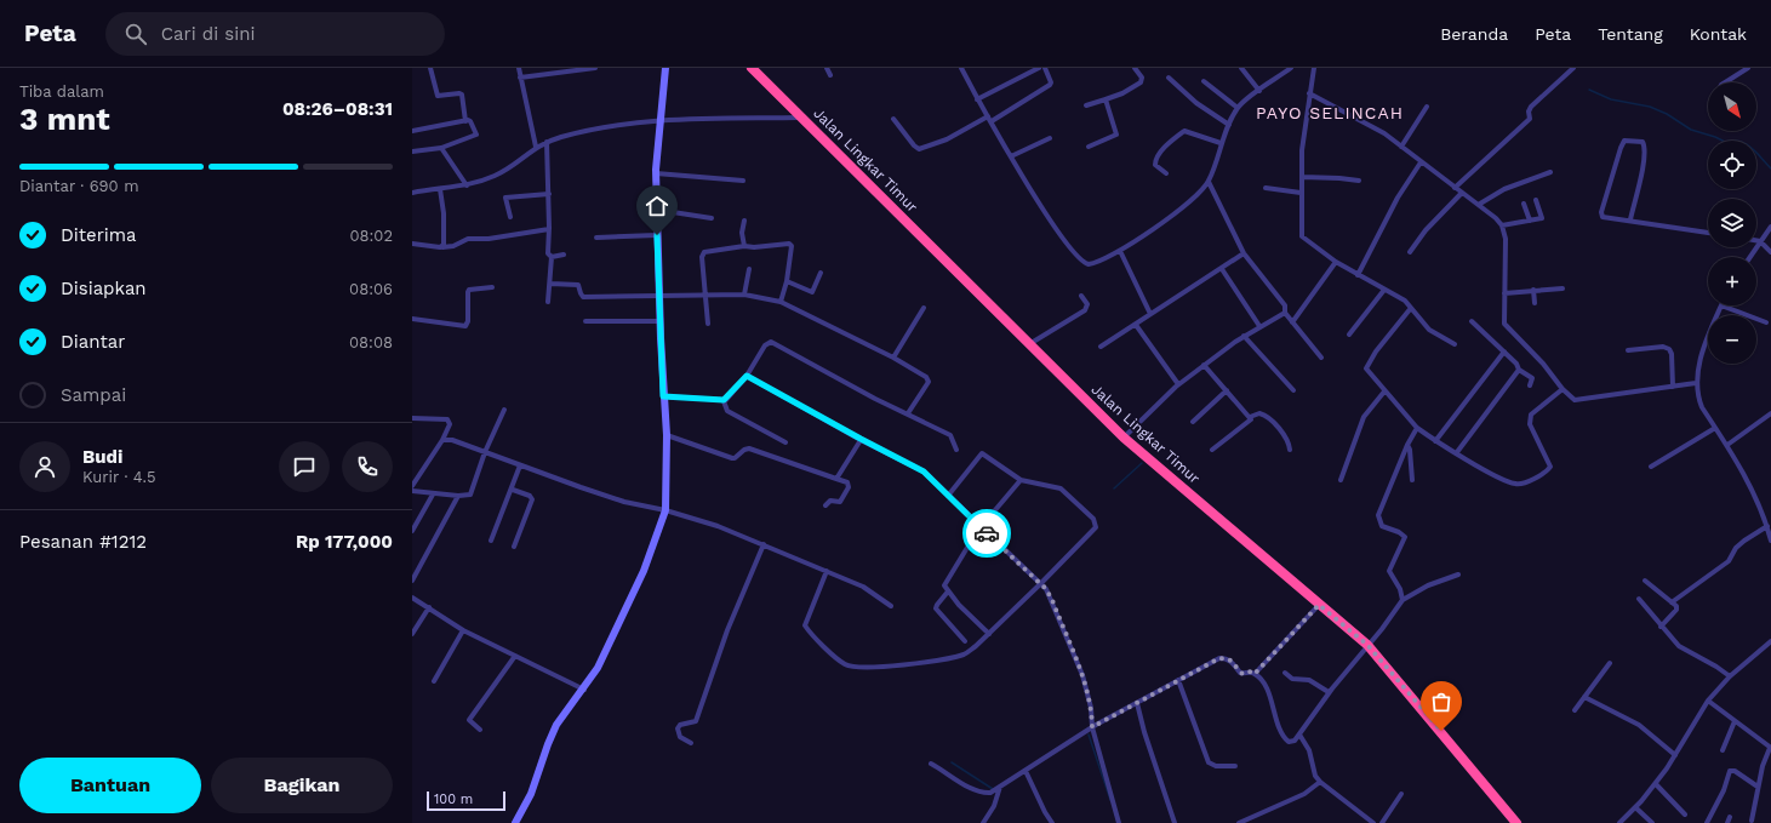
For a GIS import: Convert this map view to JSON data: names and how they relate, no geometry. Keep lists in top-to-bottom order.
{
  "streets": {
    "highway": ["Jalan Lingkar Timur"]
  },
  "districts": ["PAYO SELINCAH"],
  "scale_bar": "100 m",
  "north": "bottom right",
  "page": {
    "header": "Peta",
    "search": "Cari di sini",
    "nav": [
      "Beranda",
      "Peta",
      "Tentang",
      "Kontak"
    ],
    "heading": ["3 mnt", "Tiba dalam", "08:26–08:31"],
    "panel": [
      "Budi",
      "Kurir · 4.5",
      "Pesanan #1212",
      "Rp 177,000"
    ],
    "map_buttons": ["+", "−"],
    "bar": "Diantar · 690 m",
    "list": [
      ["Diterima", "08:02"],
      ["Disiapkan", "08:06"],
      ["Diantar", "08:08"],
      "Sampai"
    ],
    "buttons": ["Bantuan", "Bagikan"],
    "scale": "100 m"
  }
}
